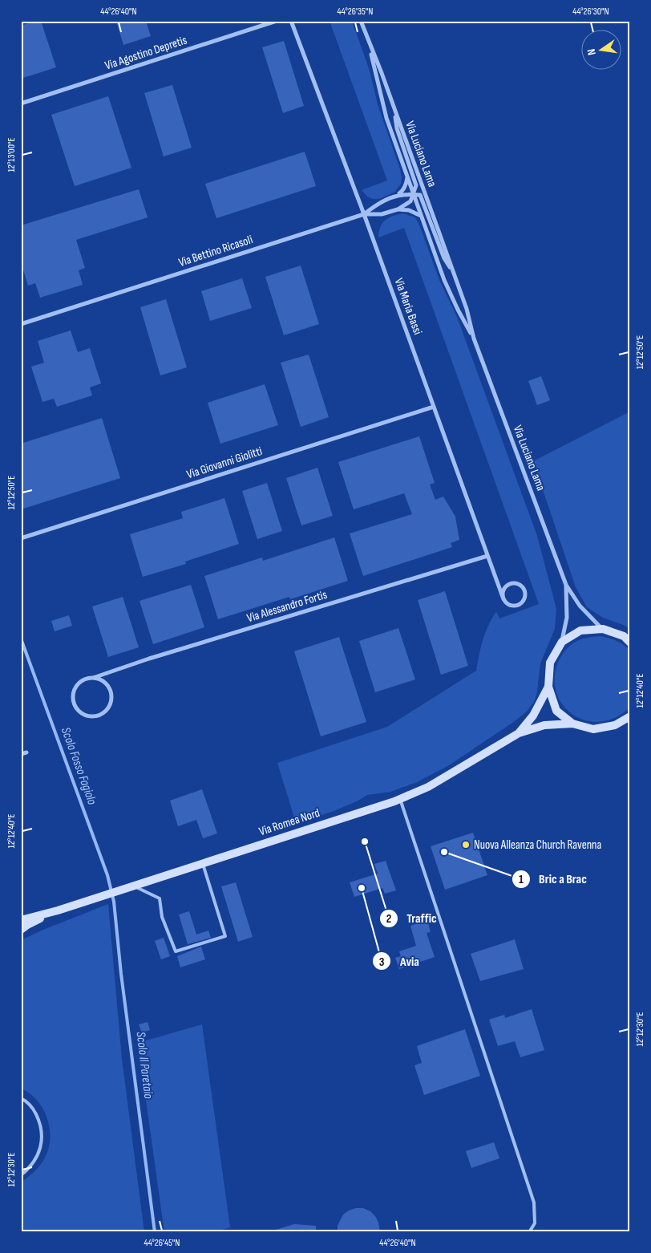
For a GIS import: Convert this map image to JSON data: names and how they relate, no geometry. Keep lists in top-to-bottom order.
{
  "streets": {
    "main road": ["Via Romea Nord"],
    "street": [
      "Via Agostino Depretis",
      "Via Luciano Lama",
      "Via Bettino Ricasoli",
      "Via Maria Bassi",
      "Via Giovanni Giolitti",
      "Via Alessandro Fortis"
    ]
  },
  "crossings": [
    ["Via Luciano Lama", "Via Bettino Ricasoli"],
    ["Via Bettino Ricasoli", "Via Maria Bassi"],
    ["Via Maria Bassi", "Via Giovanni Giolitti"],
    ["Via Maria Bassi", "Via Alessandro Fortis"]
  ],
  "water": ["Scolo Fosso Fagiolo", "Scolo Il Paretaio"],
  "places": [
    "Traffic",
    "Nuova Alleanza Church Ravenna",
    "Bric a Brac",
    "Avia"
  ],
  "north": "left",
  "coordinates": [
    "44°26'40\"N",
    "44°26'35\"N",
    "44°26'30\"N",
    "12°13'00\"E",
    "12°12'50\"E",
    "12°12'40\"E",
    "12°12'30\"E",
    "44°26'45\"N"
  ]
}
